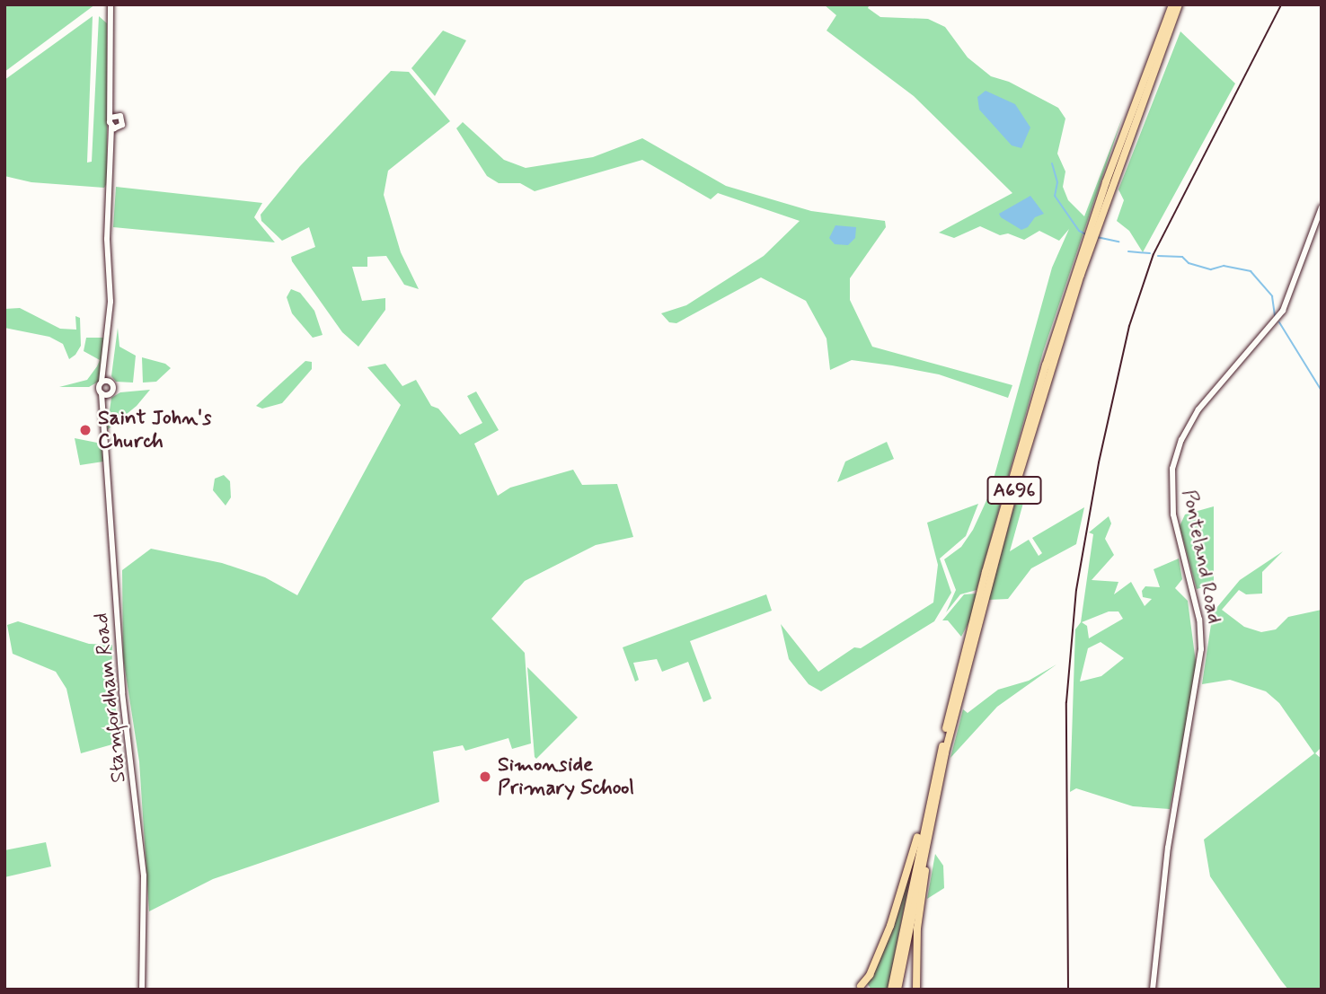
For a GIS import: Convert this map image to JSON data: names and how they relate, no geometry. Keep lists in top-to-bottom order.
{
  "streets": {
    "highway": ["A696"],
    "main road": ["Ponteland Road", "Stamfordham Road"]
  },
  "places": ["Saint John's Church", "Simonside Primary School"]
}
